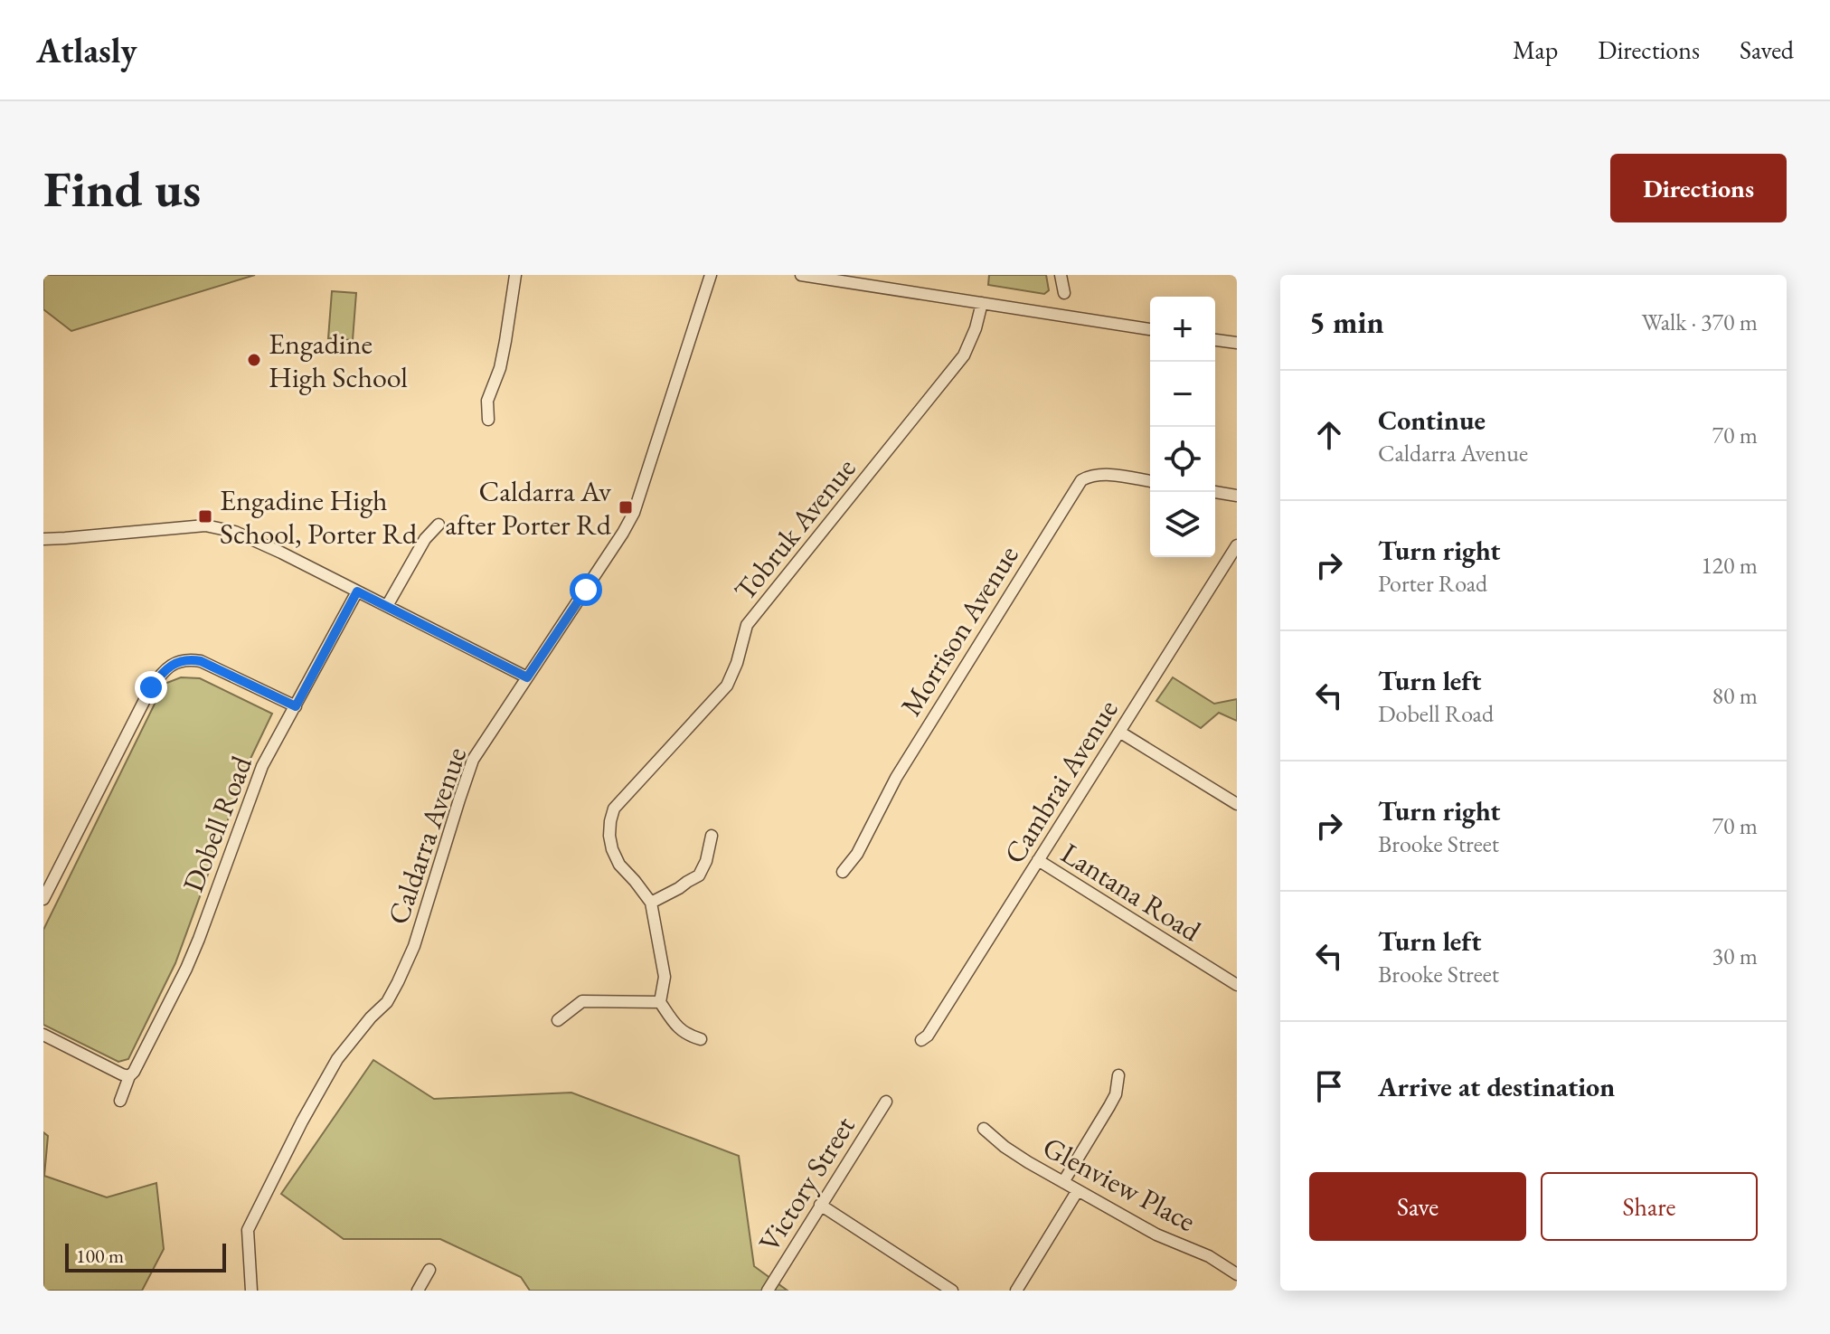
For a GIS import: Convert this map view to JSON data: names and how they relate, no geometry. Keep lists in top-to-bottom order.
{
  "streets": {
    "street": [
      "Tobruk Avenue",
      "Morrison Avenue",
      "Cambrai Avenue",
      "Dobell Road",
      "Caldarra Avenue",
      "Lantana Road",
      "Victory Street",
      "Glenview Place"
    ]
  },
  "crossings": [
    ["Cambrai Avenue", "Lantana Road"]
  ],
  "places": {
    "other": ["Engadine High School"],
    "transit": ["Caldarra Av after Porter Rd", "Engadine High School, Porter Rd"]
  },
  "scale_bar": "100 m",
  "page": {
    "header": "Atlasly",
    "nav": ["Map", "Directions", "Saved"],
    "buttons": [
      "Directions",
      ["Save", "Share"]
    ],
    "title": "Find us",
    "heading": ["5 min", "Walk · 370 m"],
    "map_buttons": ["+", "−"],
    "list": [
      ["Continue", "Caldarra Avenue", "70 m"],
      ["Turn right", "Porter Road", "120 m"],
      ["Turn left", "Dobell Road", "80 m"],
      ["Turn right", "Brooke Street", "70 m"],
      ["Turn left", "Brooke Street", "30 m"],
      "Arrive at destination"
    ],
    "scale": "100 m"
  }
}
